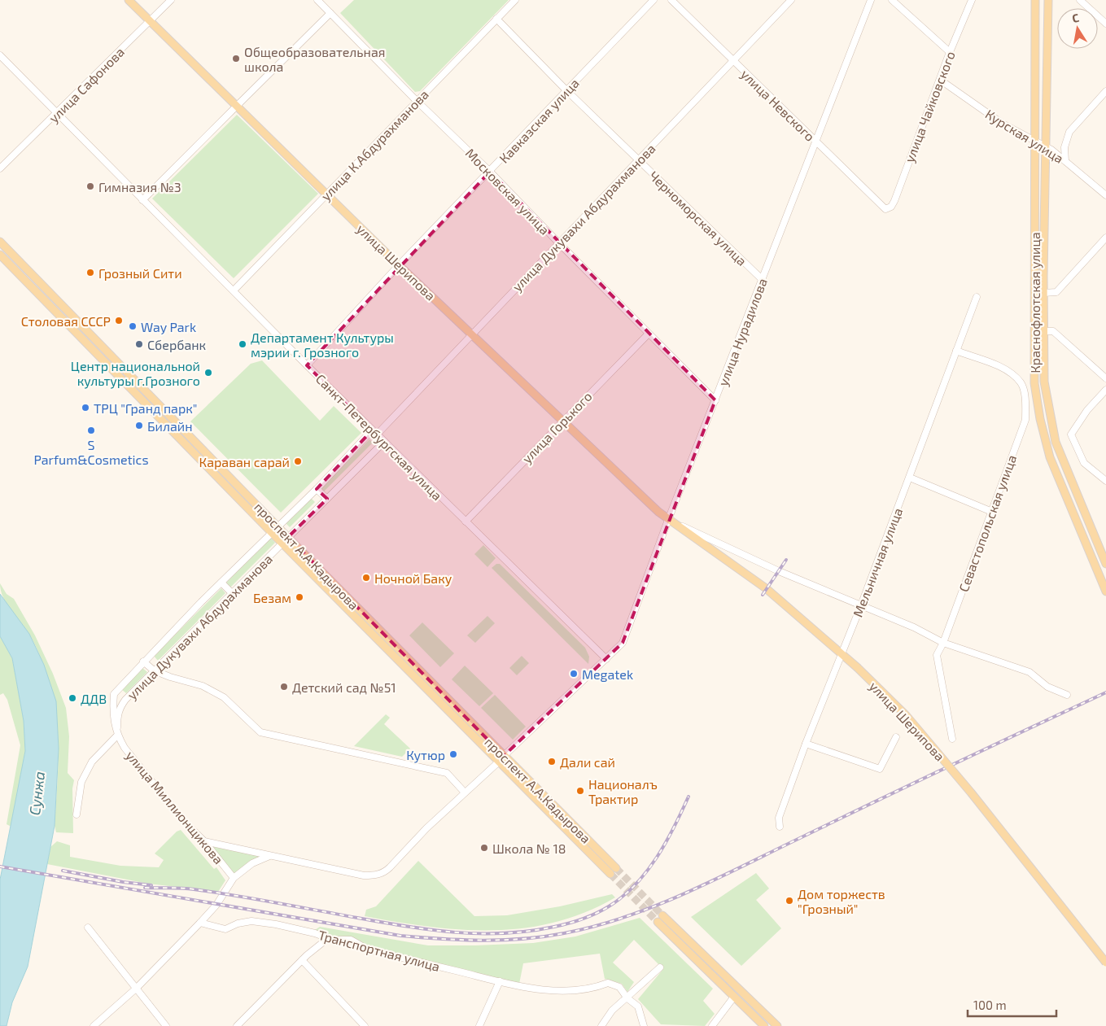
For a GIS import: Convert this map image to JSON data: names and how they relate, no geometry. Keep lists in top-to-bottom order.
{
  "streets": {
    "main road": ["улица Шерипова", "Краснофлотская улица", "проспект А.А.Кадырова"],
    "street": [
      "улица Сафонова",
      "улица Невского",
      "улица Чайковского",
      "Кавказская улица",
      "Курская улица",
      "улица К.Абдурахманова",
      "Московская улица",
      "улица Дукувахи Абдурахманова",
      "Черноморская улица",
      "улица Нурадилова",
      "улица Горького",
      "Санкт-Петербургская улица",
      "Севастопольская улица",
      "Мельничная улица",
      "улица Миллионщикова",
      "Транспортная улица"
    ]
  },
  "crossings": [
    ["улица Сафонова", "улица Шерипова"],
    ["улица Сафонова", "Санкт-Петербургская улица"],
    ["улица Невского", "улица Чайковского"],
    ["улица Невского", "улица Дукувахи Абдурахманова"],
    ["улица Невского", "улица Нурадилова"],
    ["улица Чайковского", "Курская улица"],
    ["Кавказская улица", "Московская улица"],
    ["Кавказская улица", "Черноморская улица"],
    ["Кавказская улица", "улица Шерипова"],
    ["Кавказская улица", "Санкт-Петербургская улица"],
    ["Курская улица", "Краснофлотская улица"],
    ["улица К.Абдурахманова", "Московская улица"],
    ["улица К.Абдурахманова", "Черноморская улица"],
    ["улица К.Абдурахманова", "улица Шерипова"],
    ["улица К.Абдурахманова", "Санкт-Петербургская улица"],
    ["Московская улица", "улица Дукувахи Абдурахманова"],
    ["Московская улица", "улица Нурадилова"],
    ["Московская улица", "улица Горького"],
    ["улица Дукувахи Абдурахманова", "Черноморская улица"],
    ["улица Дукувахи Абдурахманова", "улица Шерипова"],
    ["улица Дукувахи Абдурахманова", "Санкт-Петербургская улица"],
    ["улица Дукувахи Абдурахманова", "проспект А.А.Кадырова"],
    ["улица Дукувахи Абдурахманова", "улица Миллионщикова"],
    ["Черноморская улица", "улица Нурадилова"],
    ["улица Шерипова", "улица Нурадилова"],
    ["улица Шерипова", "улица Горького"],
    ["улица Шерипова", "Севастопольская улица"],
    ["улица Шерипова", "Мельничная улица"],
    ["улица Нурадилова", "Санкт-Петербургская улица"],
    ["улица Нурадилова", "проспект А.А.Кадырова"],
    ["улица Горького", "Санкт-Петербургская улица"],
    ["Севастопольская улица", "Мельничная улица"]
  ],
  "water": ["Сунжа"],
  "places": [
    "Общеобразовательная школа",
    "Гимназия №3",
    "Грозный Сити",
    "Столовая СССР",
    "Way Park",
    "Сбербанк",
    "Департамент Культуры мэрии г. Грозного",
    "Центр национальной культуры г.Грозного",
    "ТРЦ \"Гранд парк\"",
    "Билайн",
    "S Parfum&Cosmetics",
    "Караван сарай",
    "Ночной Баку",
    "Безам",
    "Megatek",
    "Детский сад №51",
    "ДДВ",
    "Кутюр",
    "Дали сай",
    "Националъ Трактир",
    "Школа № 18",
    "Дом торжеств \"Грозный\""
  ],
  "scale_bar": "100 m",
  "north": "top"
}
